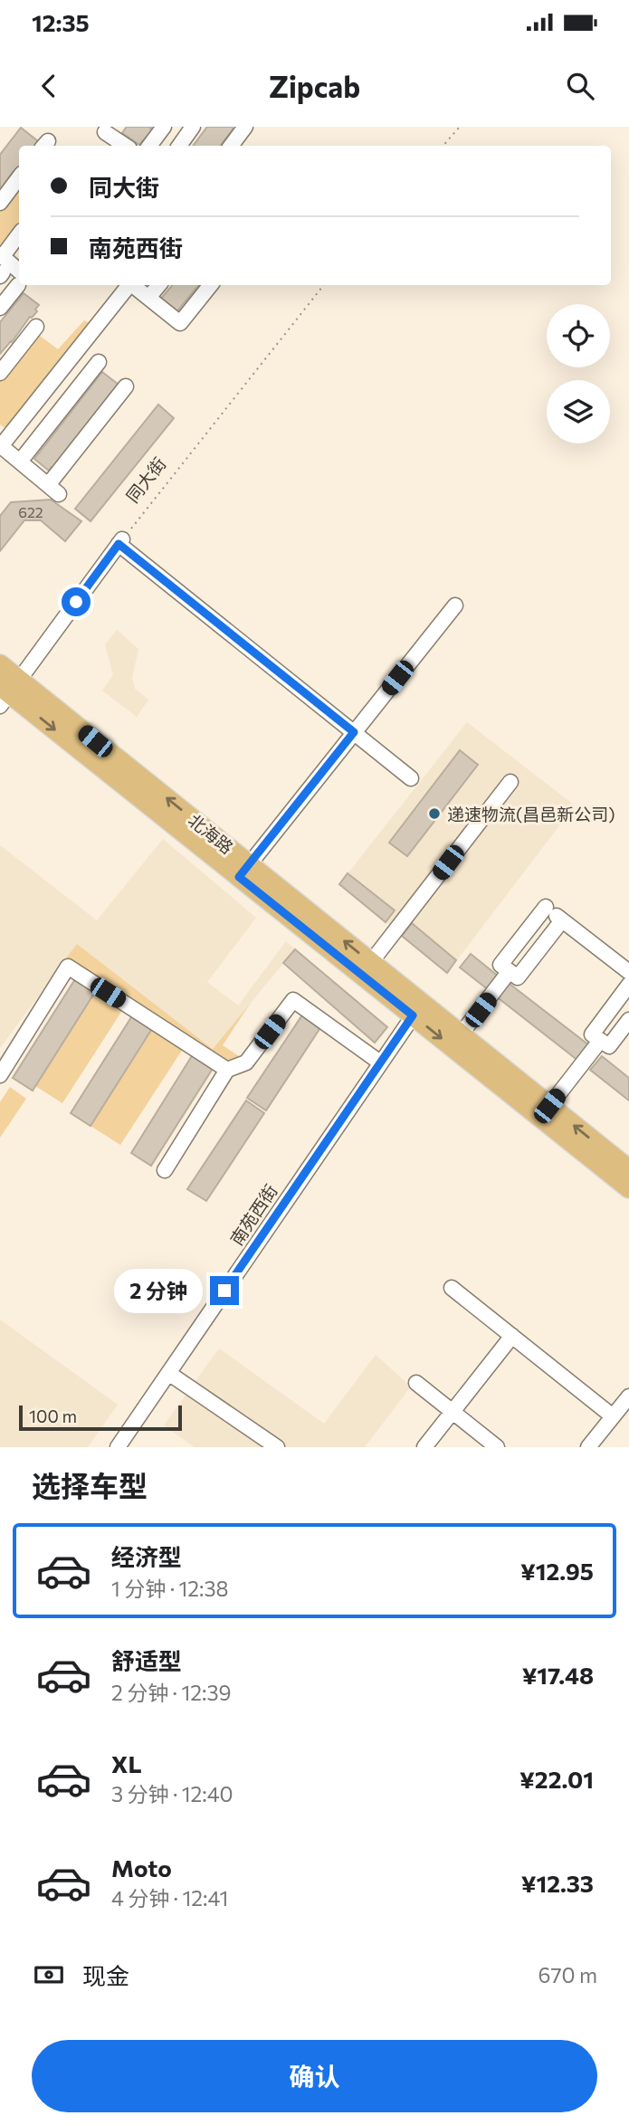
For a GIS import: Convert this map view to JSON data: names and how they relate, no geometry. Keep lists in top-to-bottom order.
{
  "streets": {
    "main road": ["北海路"],
    "street": ["南苑西街"],
    "path": ["同大街"]
  },
  "crossings": [
    ["北海路", "南苑西街"]
  ],
  "places": ["递速物流(昌邑新公司)"],
  "house_numbers": ["622"],
  "scale_bar": "100 m",
  "page": {
    "status": "12:35",
    "header": "Zipcab",
    "banner": ["同大街", "南苑西街"],
    "bubble": "2 分钟",
    "scale": "100 m",
    "heading": "选择车型",
    "list": [
      {
        "name": "经济型",
        "note": "1 分钟 · 12:38",
        "value": "¥12.95"
      },
      {
        "name": "舒适型",
        "note": "2 分钟 · 12:39",
        "value": "¥17.48"
      },
      {
        "name": "XL",
        "note": "3 分钟 · 12:40",
        "value": "¥22.01"
      },
      {
        "name": "Moto",
        "note": "4 分钟 · 12:41",
        "value": "¥12.33"
      }
    ],
    "pay": ["现金", "670 m"],
    "buttons": "确认"
  }
}
